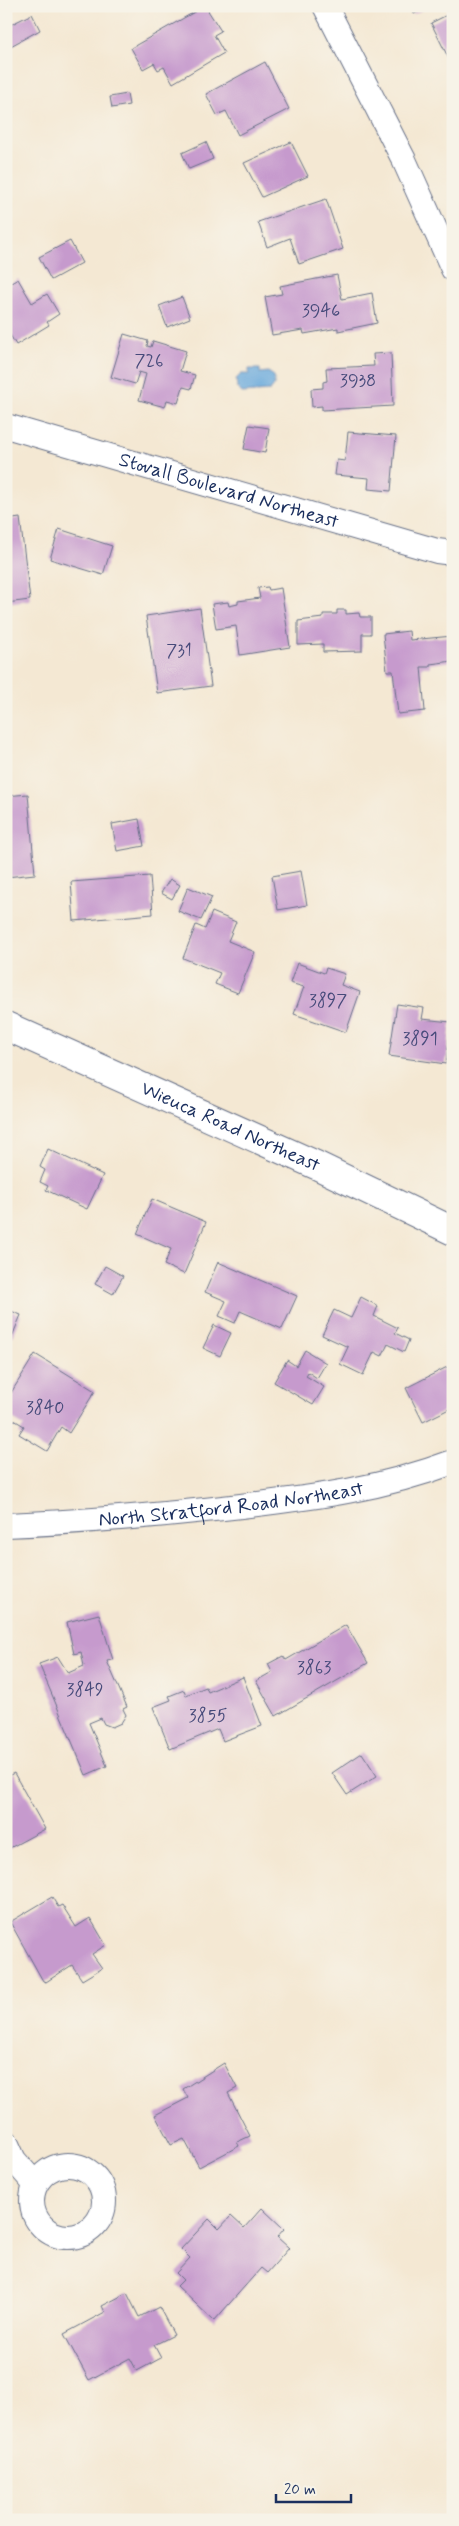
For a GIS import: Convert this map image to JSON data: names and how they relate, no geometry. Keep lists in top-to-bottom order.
{
  "streets": {
    "street": ["Stovall Boulevard Northeast", "Wieuca Road Northeast", "North Stratford Road Northeast"]
  },
  "house_numbers": [
    "3946",
    "726",
    "3938",
    "731",
    "3897",
    "3891",
    "3840",
    "3863",
    "3849",
    "3855"
  ],
  "scale_bar": "20 m"
}
